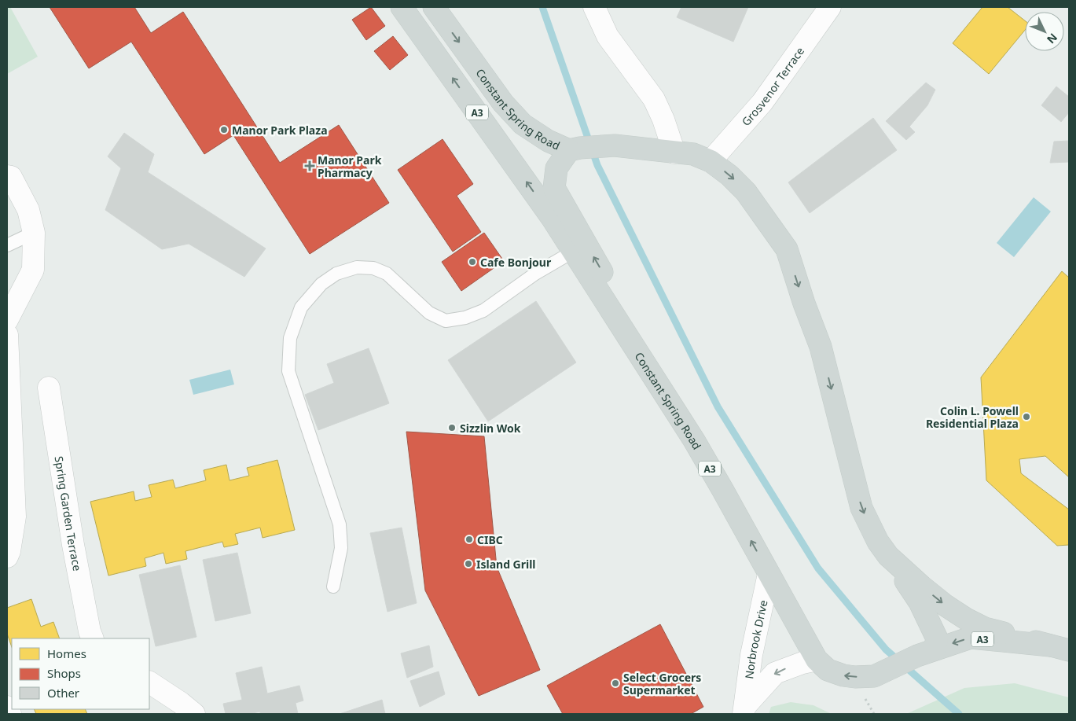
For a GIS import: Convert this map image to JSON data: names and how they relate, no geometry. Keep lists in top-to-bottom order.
{
  "streets": {
    "main road": ["Constant Spring Road", "A3"],
    "street": ["Grosvenor Terrace", "Spring Garden Terrace", "Norbrook Drive"]
  },
  "crossings": [
    ["Grosvenor Terrace", "Constant Spring Road"],
    ["Constant Spring Road", "Norbrook Drive"]
  ],
  "one_way": ["Norbrook Drive"],
  "places": {
    "other": [
      "Manor Park Plaza",
      "Cafe Bonjour",
      "Colin L. Powell Residential Plaza",
      "Sizzlin Wok",
      "CIBC",
      "Island Grill",
      "Select Grocers Supermarket"
    ],
    "health": ["Manor Park Pharmacy"]
  },
  "legend": ["Homes", "Shops", "Other"],
  "north": "bottom right"
}
